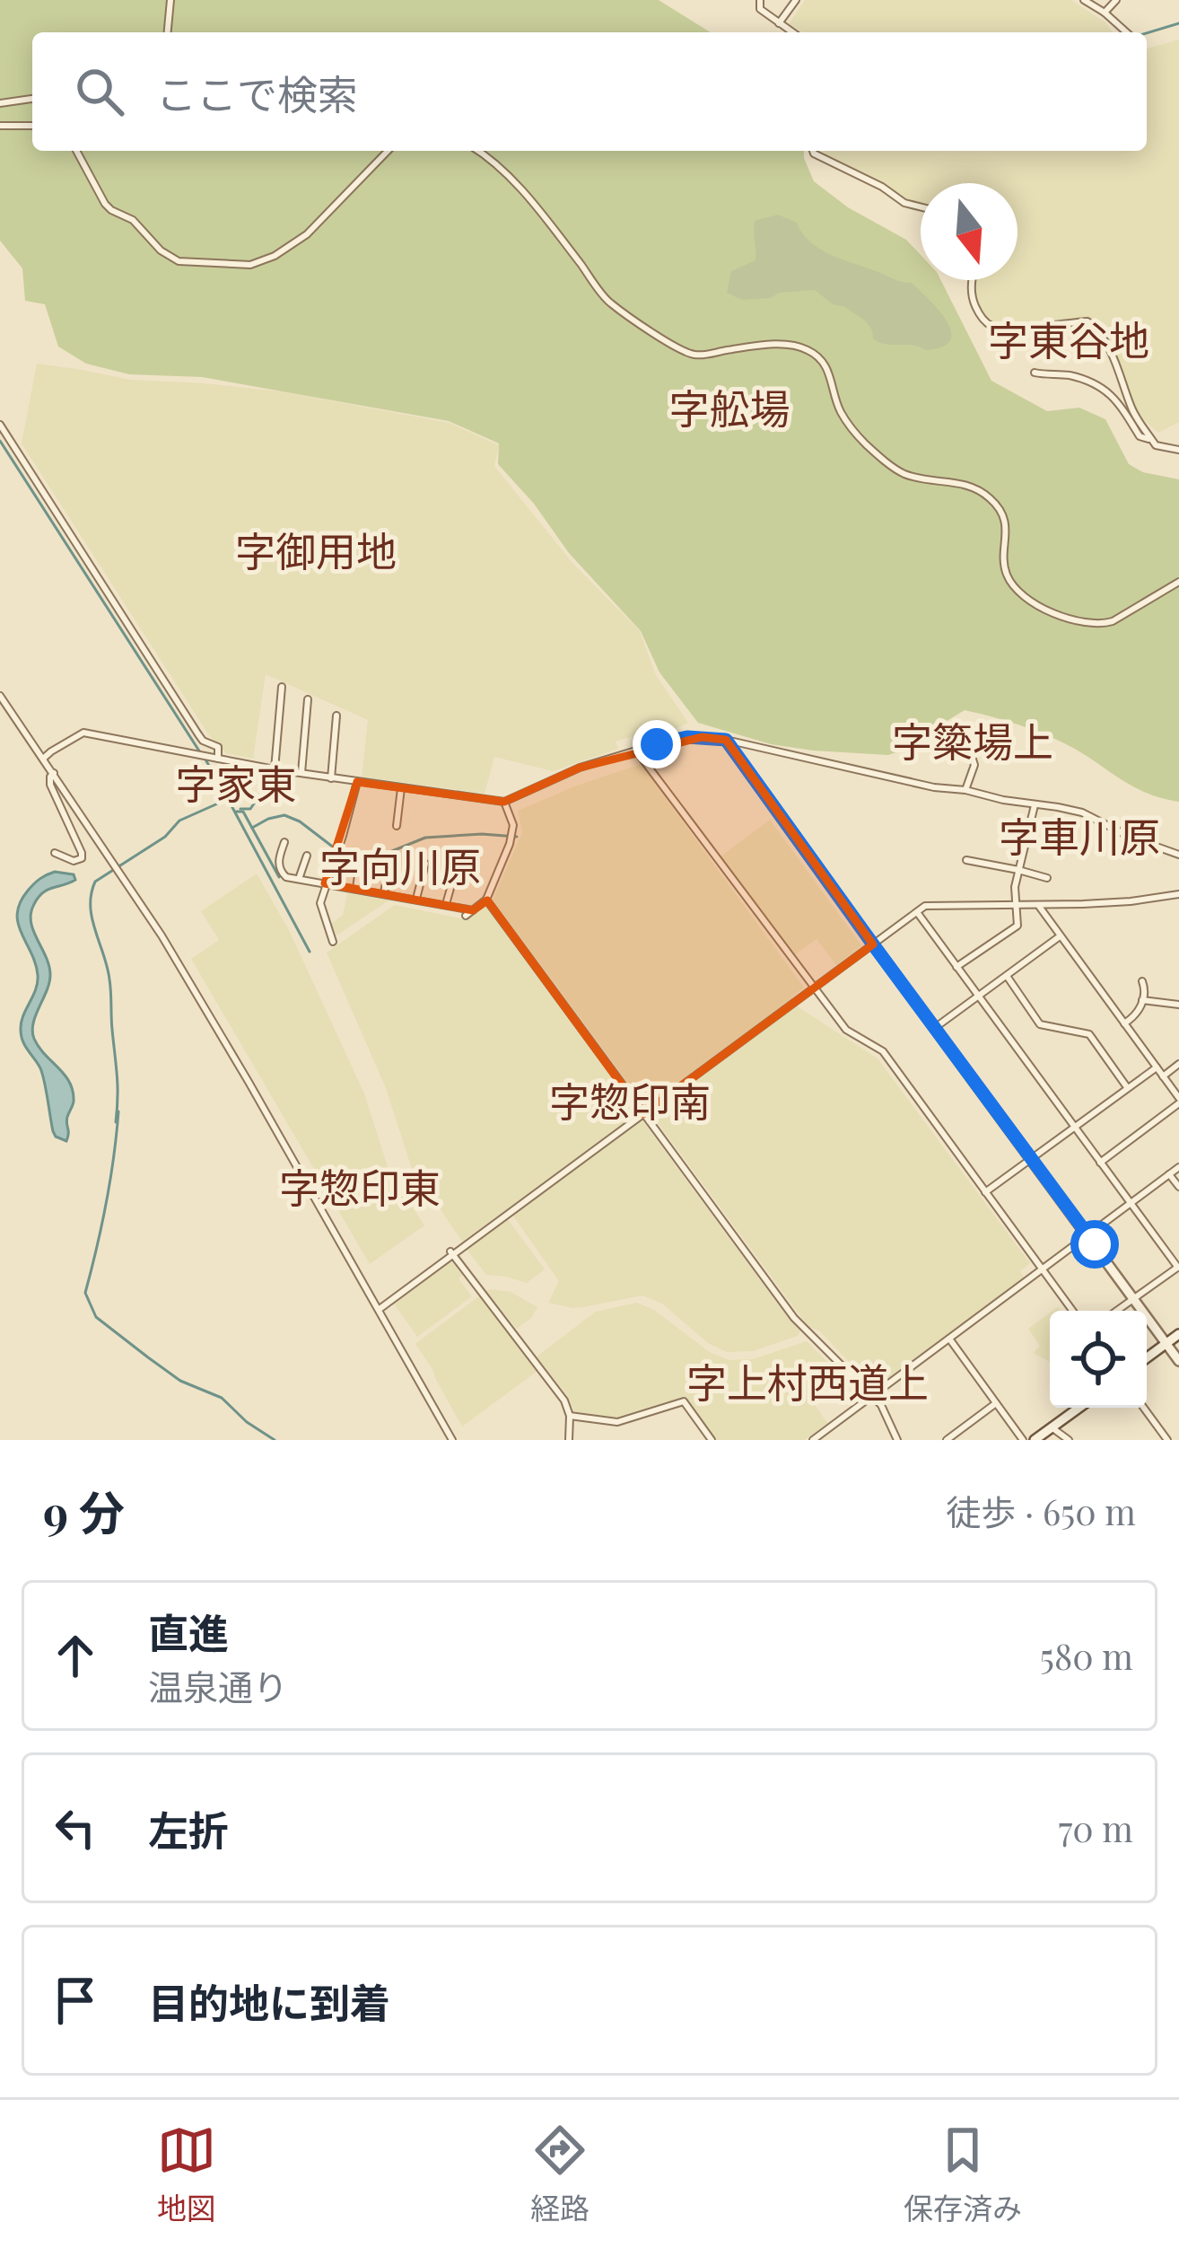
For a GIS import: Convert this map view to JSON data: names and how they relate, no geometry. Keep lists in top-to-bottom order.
{
  "districts": [
    "字東谷地",
    "字舩場",
    "字御用地",
    "字簗場上",
    "字家東",
    "字車川原",
    "字向川原",
    "字惣印南",
    "字惣印東",
    "字上村西道上"
  ],
  "north": "bottom",
  "page": {
    "search": "ここで検索",
    "heading": ["9 分", "徒歩 · 650 m"],
    "list": [
      ["直進", "温泉通り", "580 m"],
      ["左折", "70 m"],
      "目的地に到着"
    ],
    "nav": ["地図", "経路", "保存済み"]
  }
}
